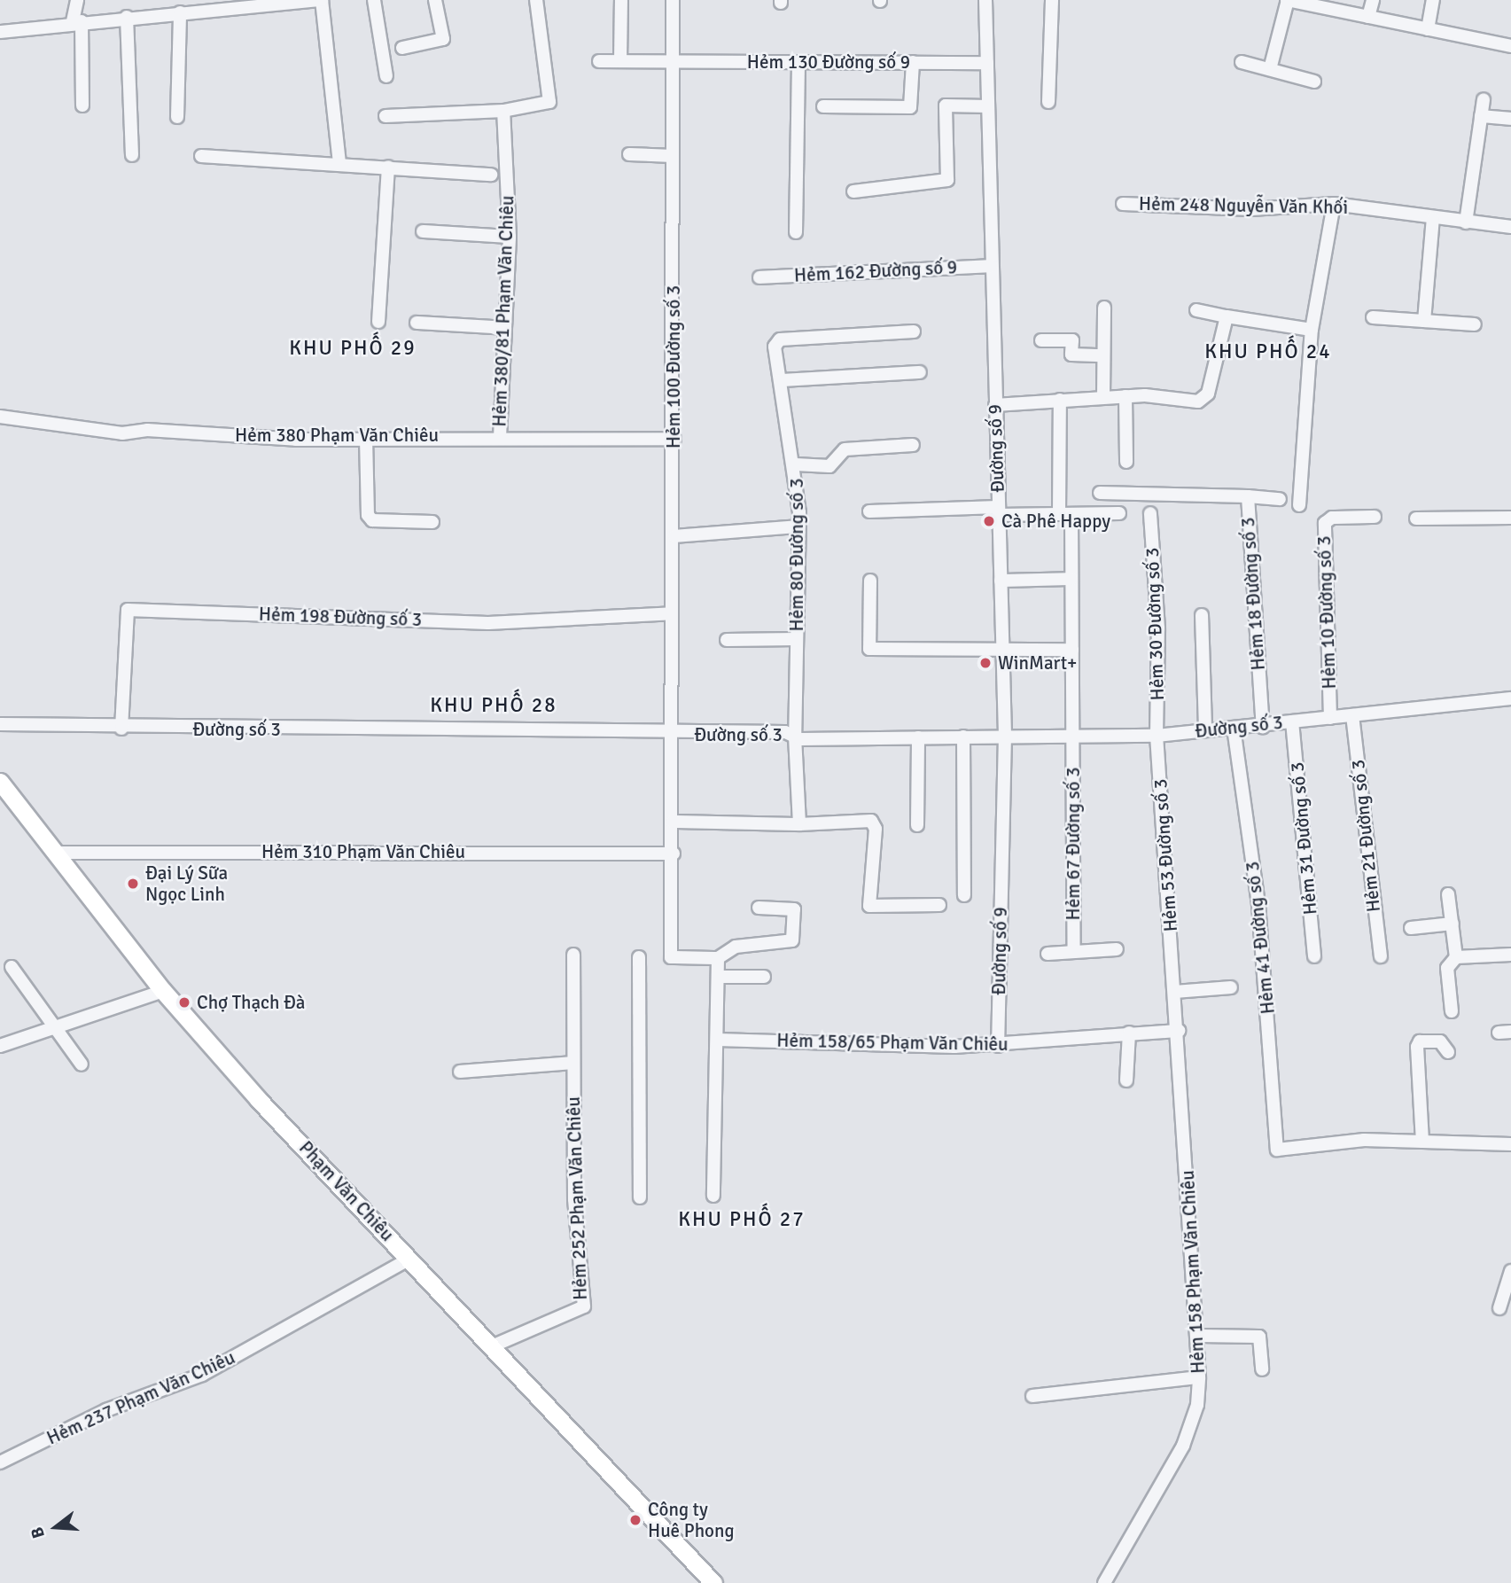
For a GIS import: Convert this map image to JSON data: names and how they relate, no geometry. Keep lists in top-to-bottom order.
{
  "streets": {
    "main road": ["Phạm Văn Chiêu"],
    "street": [
      "Hẻm 130 Đường số 9",
      "Hẻm 248 Nguyễn Văn Khối",
      "Hẻm 162 Đường số 9",
      "Hẻm 380/81 Phạm Văn Chiêu",
      "Hẻm 100 Đường số 3",
      "Hẻm 380 Phạm Văn Chiêu",
      "Đường số 9",
      "Hẻm 80 Đường số 3",
      "Hẻm 18 Đường số 3",
      "Hẻm 10 Đường số 3",
      "Hẻm 198 Đường số 3",
      "Hẻm 30 Đường số 3",
      "Đường số 3",
      "Hẻm 21 Đường số 3",
      "Hẻm 31 Đường số 3",
      "Hẻm 67 Đường số 3",
      "Hẻm 310 Phạm Văn Chiêu",
      "Hẻm 53 Đường số 3",
      "Hẻm 41 Đường số 3",
      "Hẻm 158/65 Phạm Văn Chiêu",
      "Hẻm 252 Phạm Văn Chiêu",
      "Hẻm 158 Phạm Văn Chiêu",
      "Hẻm 237 Phạm Văn Chiêu"
    ]
  },
  "crossings": [
    ["Hẻm 130 Đường số 9", "Hẻm 100 Đường số 3"],
    ["Hẻm 130 Đường số 9", "Đường số 9"],
    ["Hẻm 162 Đường số 9", "Đường số 9"],
    ["Hẻm 380/81 Phạm Văn Chiêu", "Hẻm 380 Phạm Văn Chiêu"],
    ["Hẻm 100 Đường số 3", "Hẻm 380 Phạm Văn Chiêu"],
    ["Hẻm 100 Đường số 3", "Hẻm 198 Đường số 3"],
    ["Hẻm 100 Đường số 3", "Đường số 3"],
    ["Đường số 9", "Đường số 3"],
    ["Đường số 9", "Hẻm 158/65 Phạm Văn Chiêu"],
    ["Hẻm 80 Đường số 3", "Đường số 3"],
    ["Hẻm 18 Đường số 3", "Đường số 3"],
    ["Hẻm 10 Đường số 3", "Đường số 3"],
    ["Hẻm 198 Đường số 3", "Đường số 3"],
    ["Hẻm 30 Đường số 3", "Đường số 3"],
    ["Hẻm 30 Đường số 3", "Hẻm 53 Đường số 3"],
    ["Đường số 3", "Hẻm 21 Đường số 3"],
    ["Đường số 3", "Hẻm 31 Đường số 3"],
    ["Đường số 3", "Hẻm 67 Đường số 3"],
    ["Đường số 3", "Hẻm 53 Đường số 3"],
    ["Đường số 3", "Hẻm 41 Đường số 3"],
    ["Hẻm 310 Phạm Văn Chiêu", "Phạm Văn Chiêu"],
    ["Hẻm 53 Đường số 3", "Hẻm 158 Phạm Văn Chiêu"],
    ["Hẻm 158/65 Phạm Văn Chiêu", "Hẻm 158 Phạm Văn Chiêu"],
    ["Phạm Văn Chiêu", "Hẻm 252 Phạm Văn Chiêu"],
    ["Phạm Văn Chiêu", "Hẻm 237 Phạm Văn Chiêu"]
  ],
  "districts": [
    "KHU PHỐ 29",
    "KHU PHỐ 24",
    "KHU PHỐ 28",
    "KHU PHỐ 27"
  ],
  "places": [
    "Cà Phê Happy",
    "WinMart+",
    "Đại Lý Sữa Ngọc Linh",
    "Chợ Thạch Đà",
    "Công ty Huê Phong"
  ],
  "north": "left"
}
